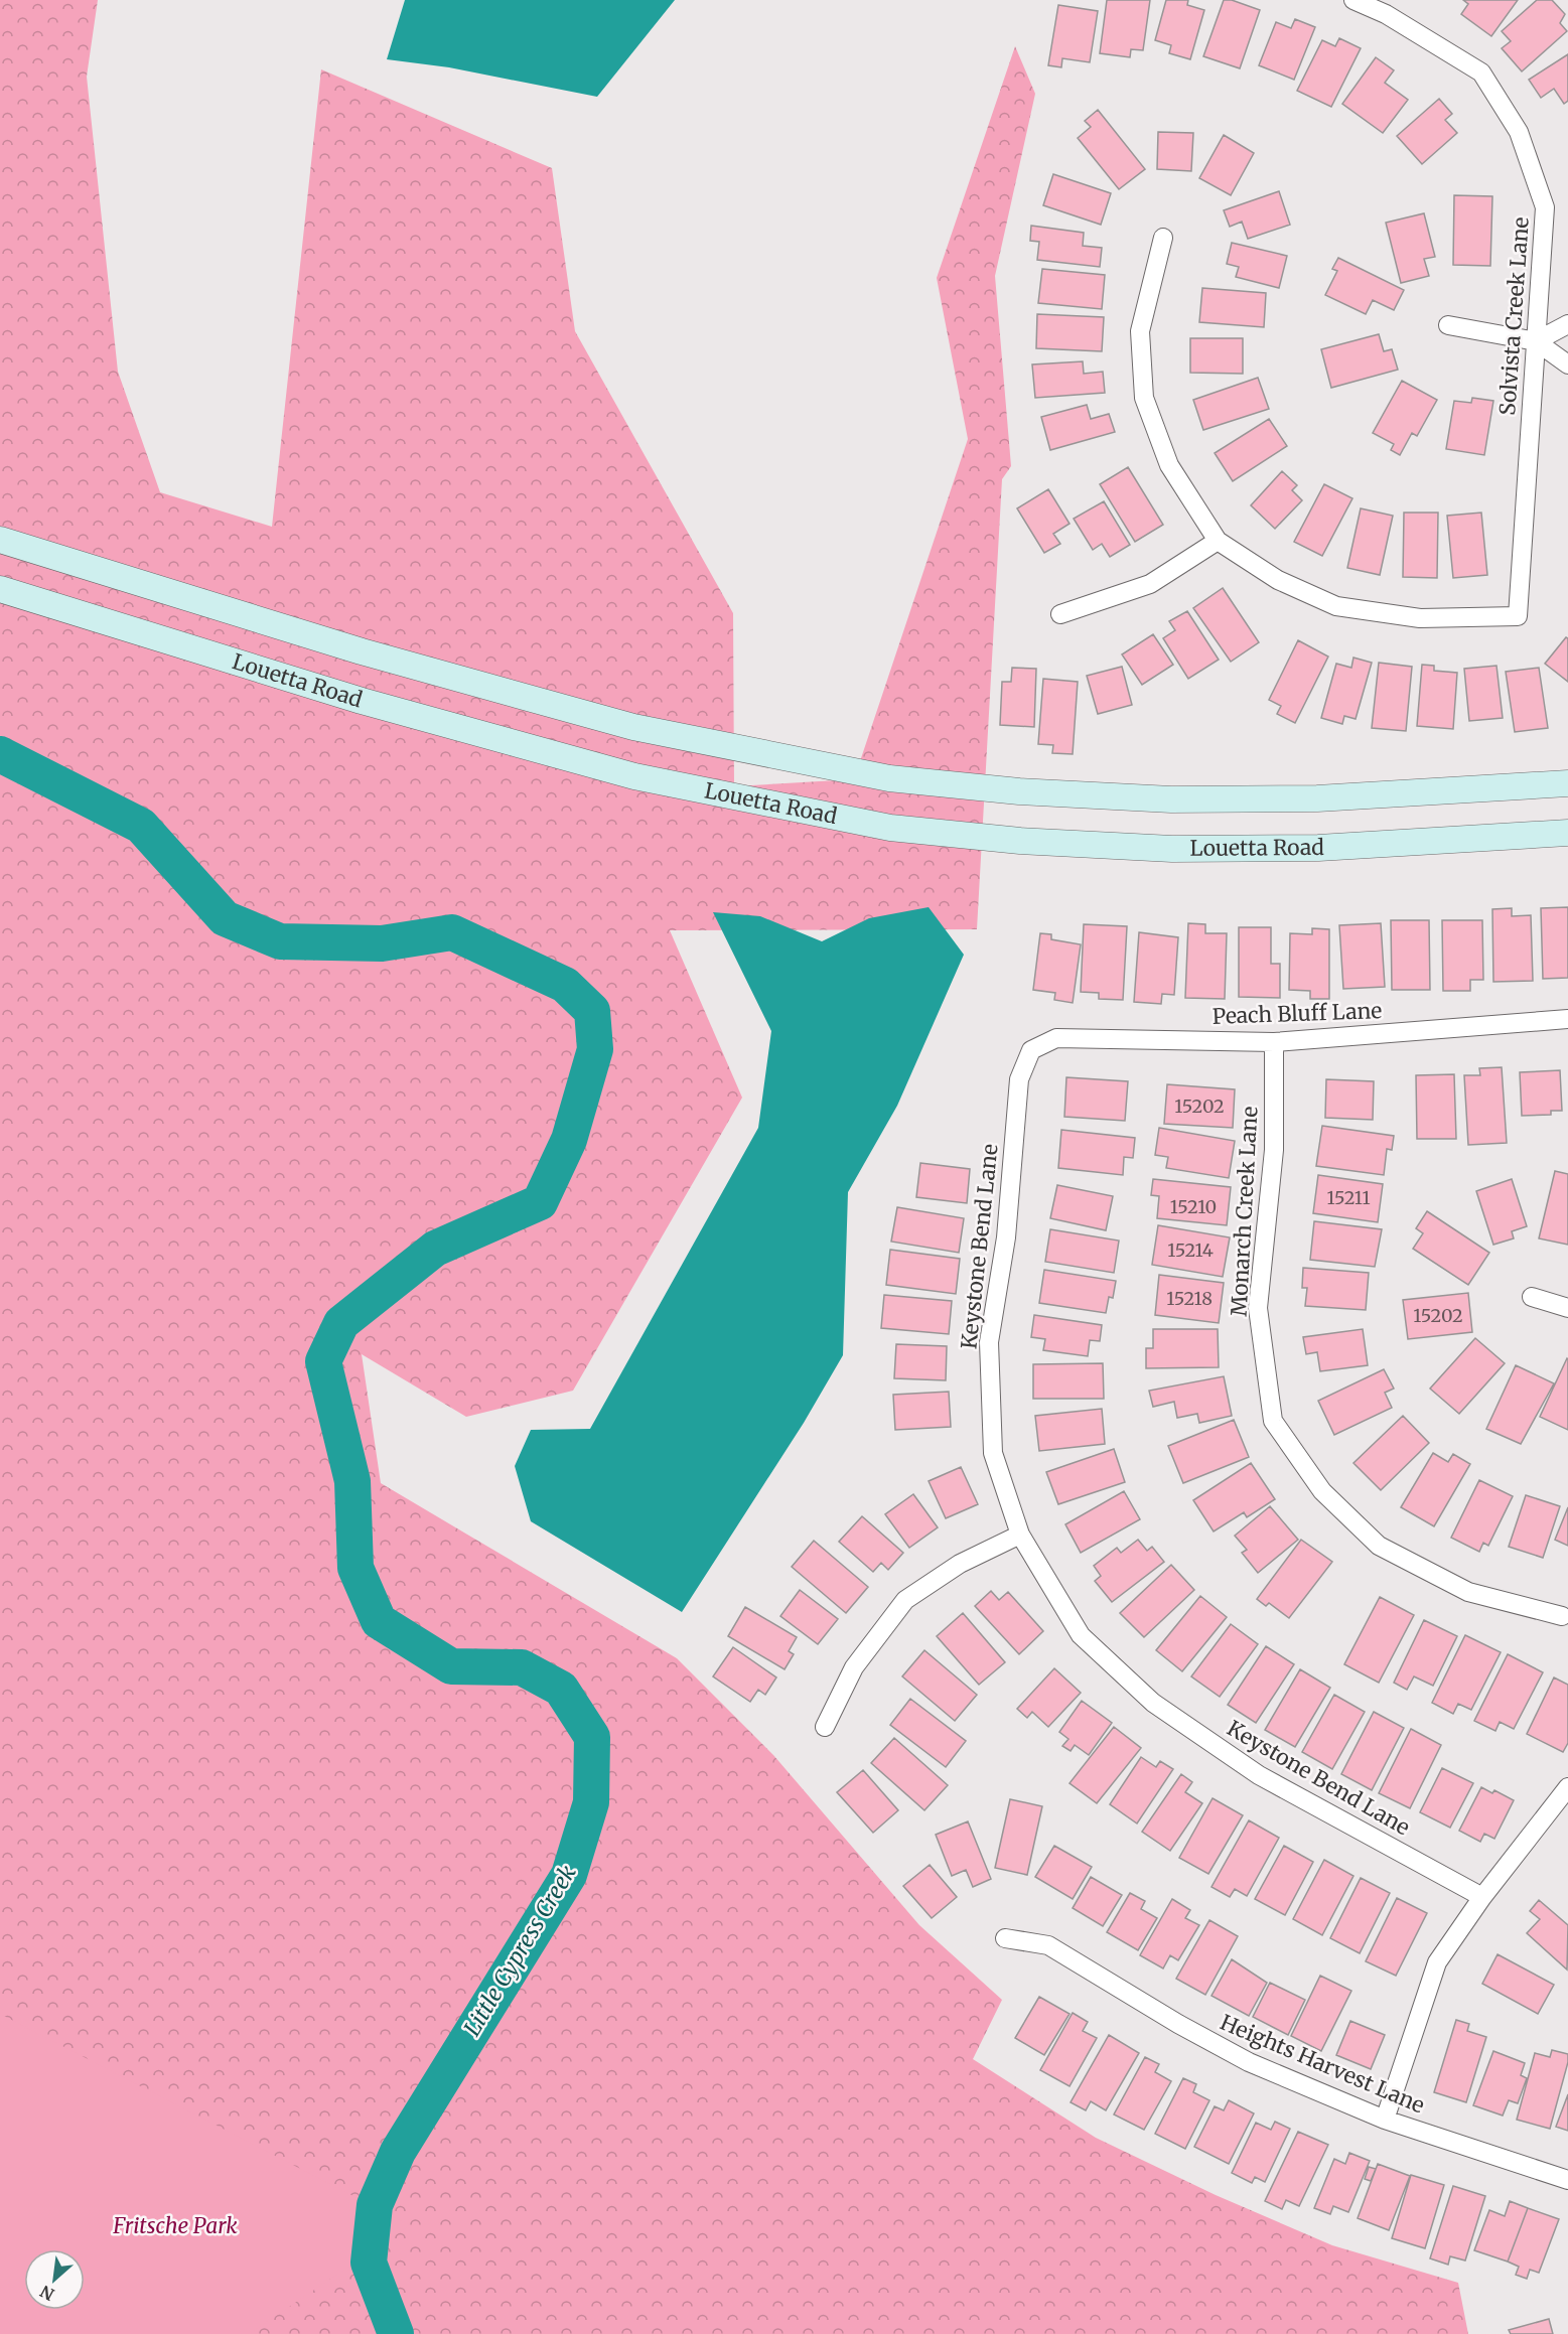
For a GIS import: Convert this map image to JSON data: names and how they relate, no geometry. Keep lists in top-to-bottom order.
{
  "streets": {
    "main road": ["Louetta Road"],
    "street": [
      "Solvista Creek Lane",
      "Peach Bluff Lane",
      "Monarch Creek Lane",
      "Keystone Bend Lane",
      "Heights Harvest Lane"
    ]
  },
  "crossings": [
    ["Peach Bluff Lane", "Monarch Creek Lane"],
    ["Peach Bluff Lane", "Keystone Bend Lane"]
  ],
  "water": ["Little Cypress Creek"],
  "parks": ["Fritsche Park"],
  "house_numbers": [
    "15202",
    "15211",
    "15210",
    "15214",
    "15218",
    "15202"
  ],
  "north": "bottom left"
}
